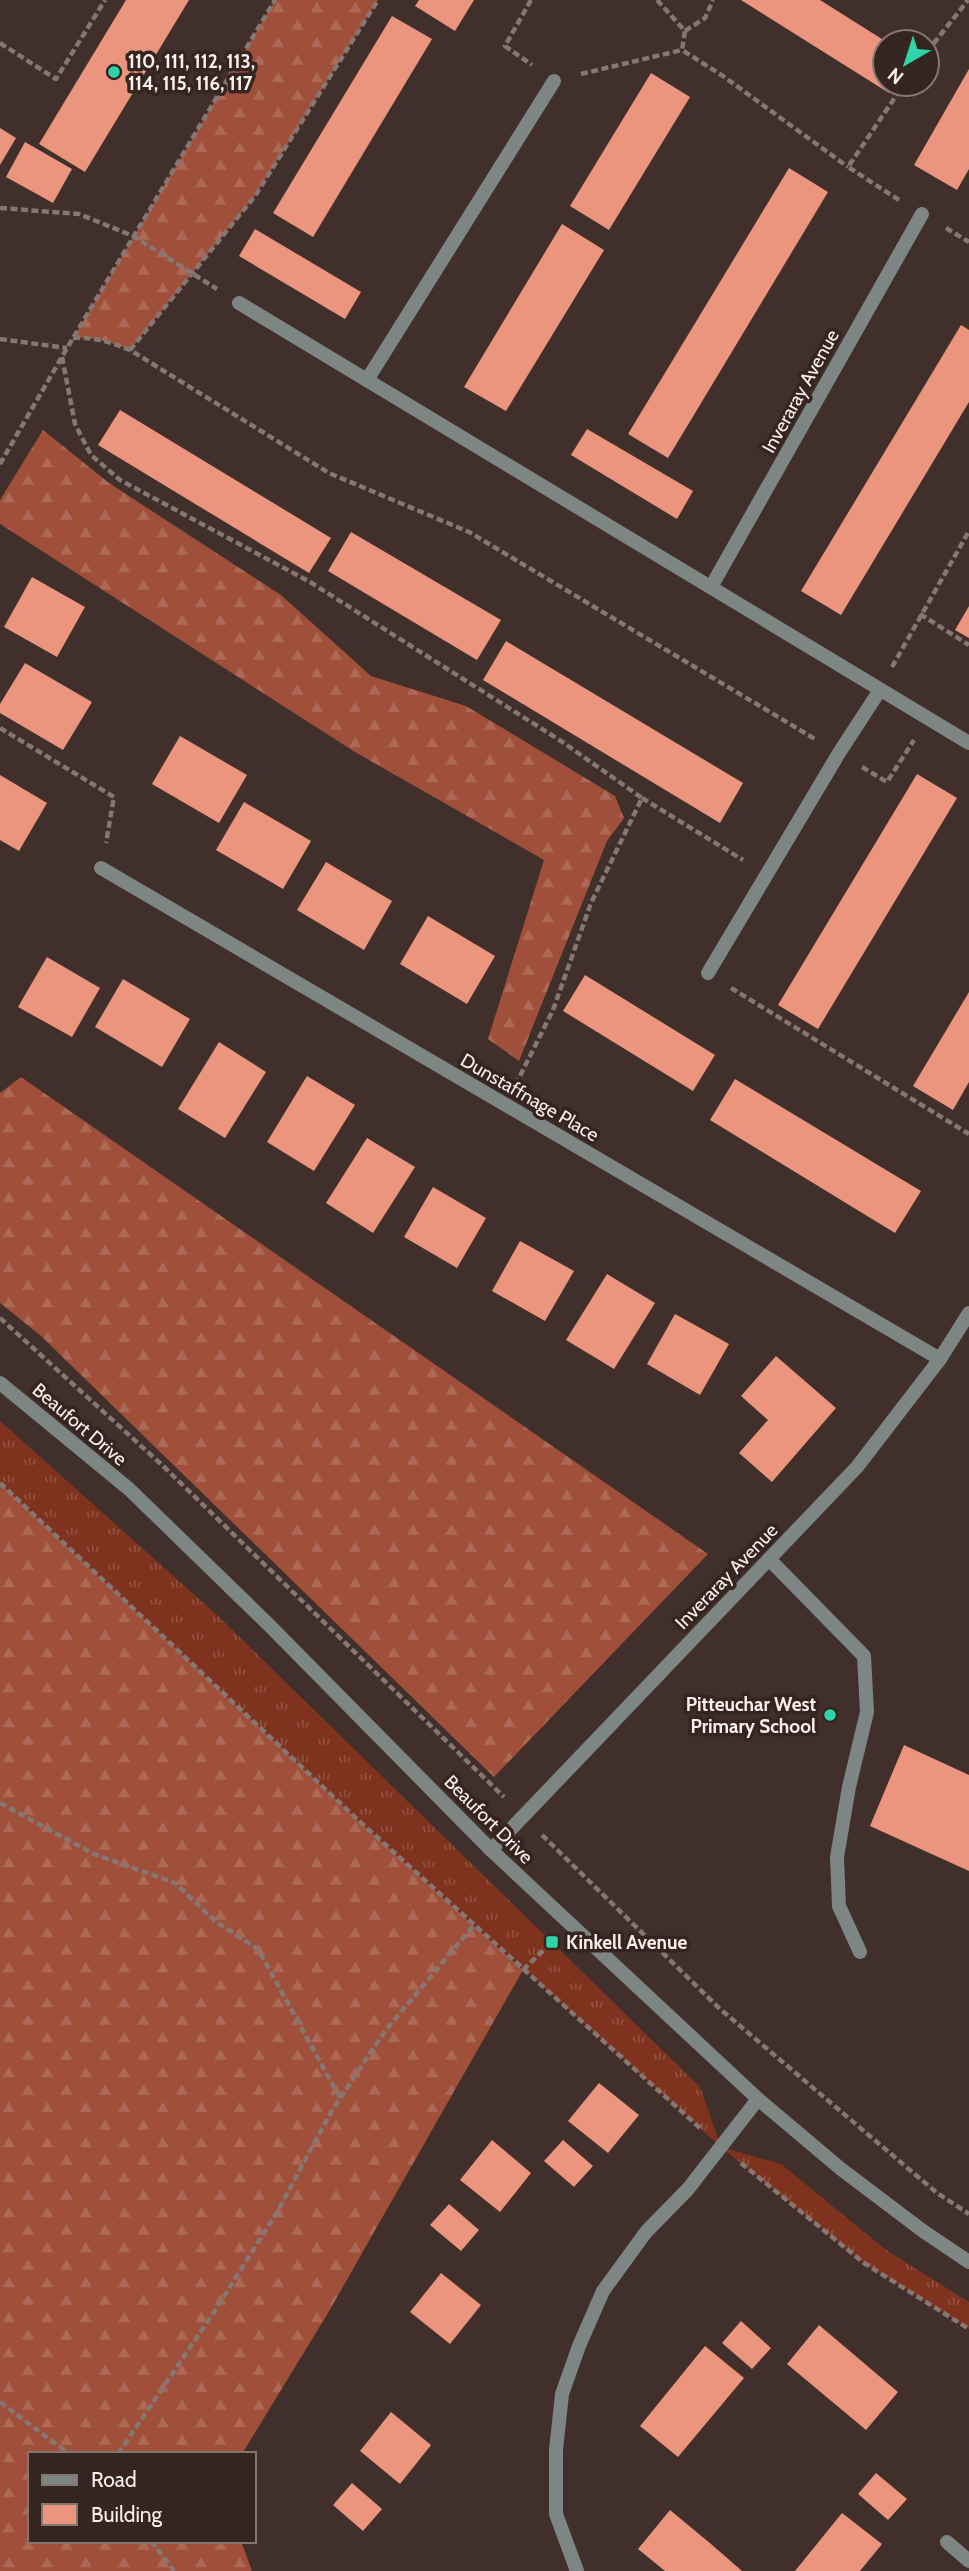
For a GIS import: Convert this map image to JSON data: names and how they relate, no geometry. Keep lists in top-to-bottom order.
{
  "streets": {
    "street": ["Inveraray Avenue", "Dunstaffnage Place", "Beaufort Drive"]
  },
  "crossings": [
    ["Inveraray Avenue", "Dunstaffnage Place"],
    ["Inveraray Avenue", "Beaufort Drive"]
  ],
  "places": {
    "other": ["110, 111, 112, 113, 114, 115, 116, 117", "Pitteuchar West Primary School"],
    "transit": ["Kinkell Avenue"]
  },
  "legend": ["Road", "Building"],
  "north": "bottom left"
}
